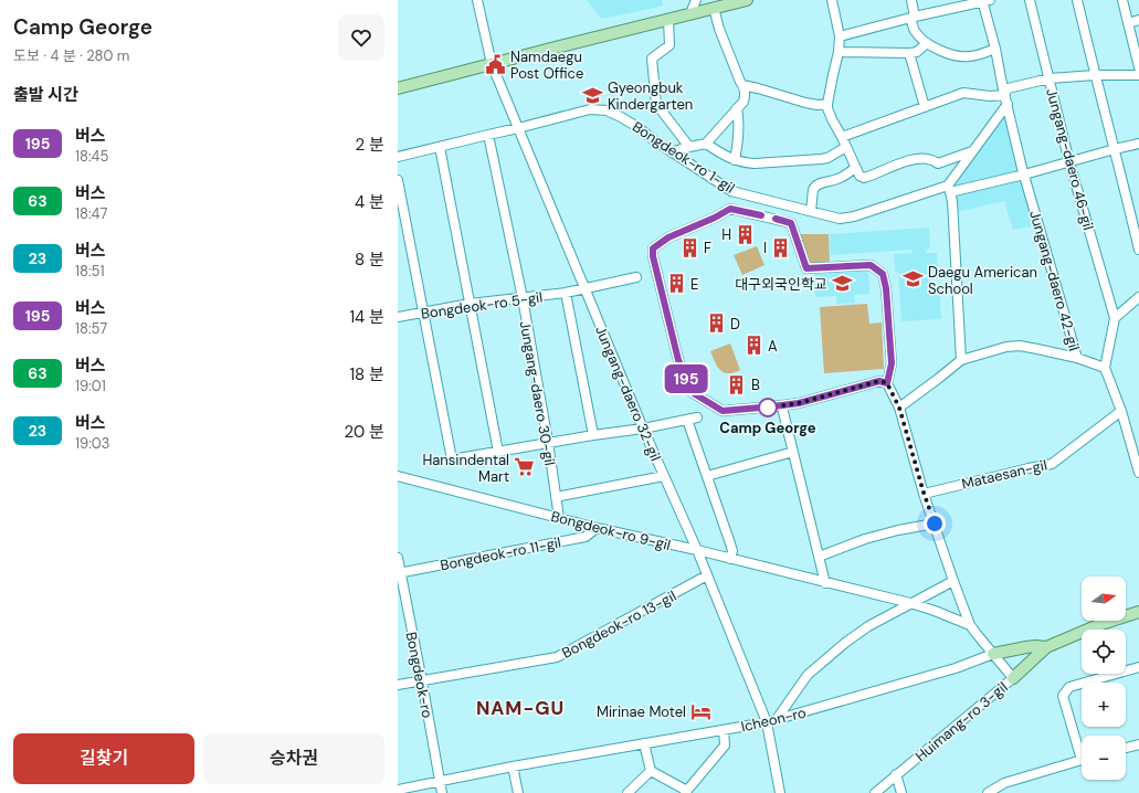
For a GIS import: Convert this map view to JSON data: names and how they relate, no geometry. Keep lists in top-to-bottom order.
{
  "streets": {
    "main road": ["Icheon-ro", "Huimang-ro 3-gil"],
    "street": [
      "Bongdeok-ro 1-gil",
      "Jungang-daero 46-gil",
      "Jungang-daero 42-gil",
      "Bongdeok-ro 5-gil",
      "Jungang-daero 30-gil",
      "Jungang-daero 32-gil",
      "Mataesan-gil",
      "Bongdeok-ro 9-gil",
      "Bongdeok-ro 11-gil",
      "Bongdeok-ro 13-gil",
      "Bongdeok-ro"
    ]
  },
  "crossings": [
    ["Bongdeok-ro 1-gil", "Jungang-daero 30-gil"],
    ["Bongdeok-ro 1-gil", "Jungang-daero 32-gil"],
    ["Bongdeok-ro 5-gil", "Jungang-daero 30-gil"],
    ["Bongdeok-ro 5-gil", "Jungang-daero 32-gil"],
    ["Jungang-daero 30-gil", "Bongdeok-ro 9-gil"],
    ["Jungang-daero 32-gil", "Bongdeok-ro 9-gil"],
    ["Jungang-daero 32-gil", "Bongdeok-ro 13-gil"],
    ["Jungang-daero 32-gil", "Icheon-ro"],
    ["Bongdeok-ro 9-gil", "Bongdeok-ro 11-gil"],
    ["Bongdeok-ro 9-gil", "Icheon-ro"],
    ["Bongdeok-ro 9-gil", "Huimang-ro 3-gil"],
    ["Bongdeok-ro 11-gil", "Bongdeok-ro"],
    ["Bongdeok-ro 13-gil", "Bongdeok-ro"],
    ["Bongdeok-ro", "Icheon-ro"],
    ["Icheon-ro", "Huimang-ro 3-gil"]
  ],
  "districts": ["NAM-GU"],
  "places": {
    "public building": ["Namdaegu Post Office"],
    "school or university": ["Gyeongbuk Kindergarten", "Daegu American School", "대구외국인학교"],
    "building": [
      "H",
      "F",
      "I",
      "E",
      "D",
      "A",
      "B"
    ],
    "other": ["Camp George"],
    "supermarket": ["Hansindental Mart"],
    "hotel": ["Mirinae Motel"]
  },
  "lines": ["bus line 195"],
  "north": "right",
  "page": {
    "heading": [
      ["Camp George", "도보 · 4 분 · 280 m"],
      "출발 시간"
    ],
    "on_map": "195",
    "list": [
      {
        "mark": "195",
        "name": "버스",
        "note": "18:45",
        "value": "2 분"
      },
      {
        "mark": "63",
        "name": "버스",
        "note": "18:47",
        "value": "4 분"
      },
      {
        "mark": "23",
        "name": "버스",
        "note": "18:51",
        "value": "8 분"
      },
      {
        "mark": "195",
        "name": "버스",
        "note": "18:57",
        "value": "14 분"
      },
      {
        "mark": "63",
        "name": "버스",
        "note": "19:01",
        "value": "18 분"
      },
      {
        "mark": "23",
        "name": "버스",
        "note": "19:03",
        "value": "20 분"
      }
    ],
    "map_buttons": ["+", "−"],
    "buttons": ["길찾기", "승차권"]
  }
}
